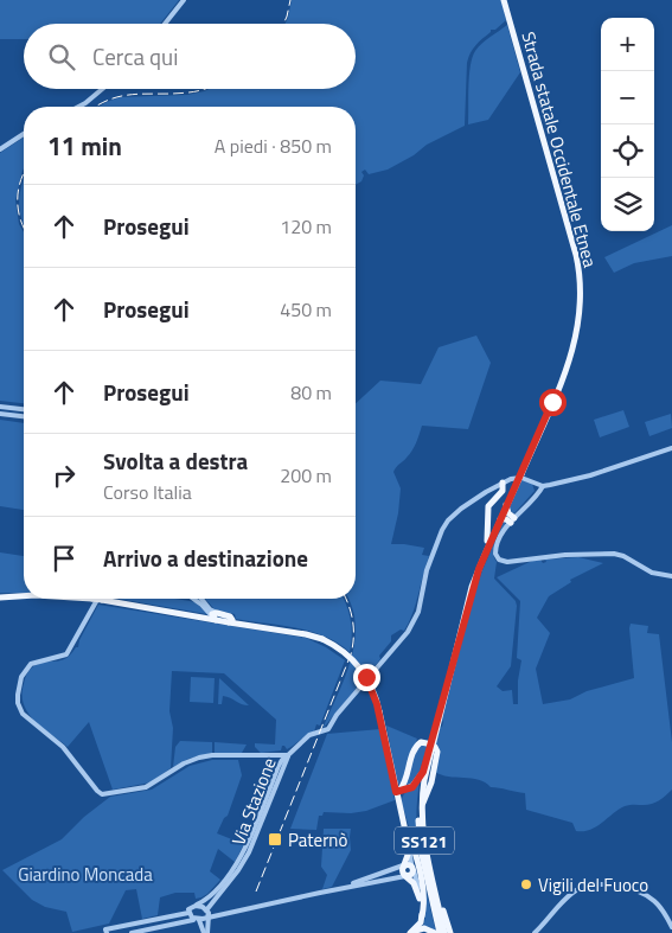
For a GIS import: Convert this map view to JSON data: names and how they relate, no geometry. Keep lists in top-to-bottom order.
{
  "streets": {
    "main road": ["Strada statale Occidentale Etnea", "SS121"],
    "street": ["Via Stazione"]
  },
  "parks": ["Giardino Moncada"],
  "places": {
    "transit": ["Paternò"],
    "other": ["Vigili del Fuoco"]
  },
  "page": {
    "map_buttons": ["+", "−"],
    "search": "Cerca qui",
    "heading": ["11 min", "A piedi · 850 m"],
    "list": [
      ["Prosegui", "120 m"],
      ["Prosegui", "450 m"],
      ["Prosegui", "80 m"],
      ["Svolta a destra", "Corso Italia", "200 m"],
      "Arrivo a destinazione"
    ]
  }
}
